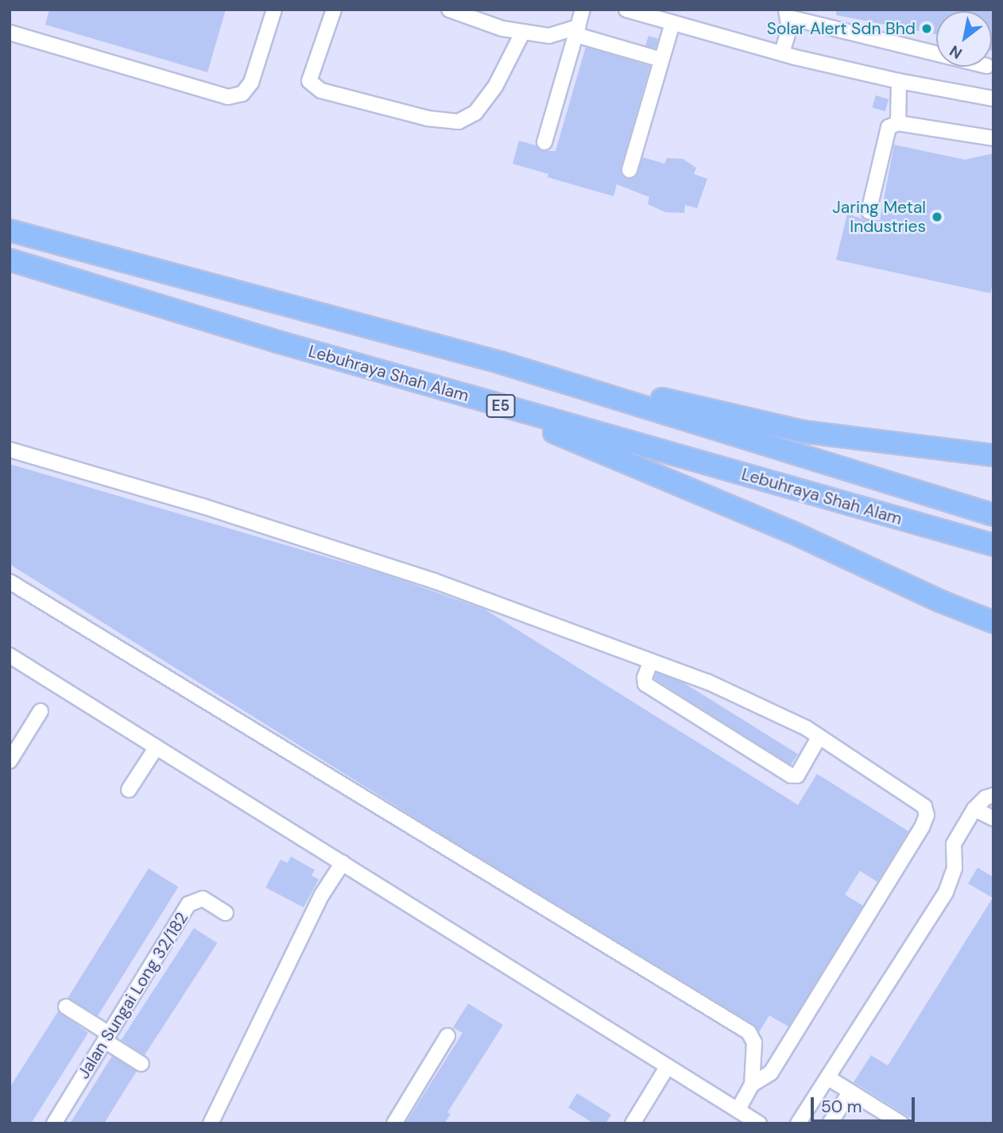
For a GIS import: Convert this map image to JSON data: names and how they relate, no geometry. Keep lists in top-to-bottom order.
{
  "streets": {
    "highway": ["Lebuhraya Shah Alam", "E5"],
    "street": ["Jalan Sungai Long 32/182"]
  },
  "places": ["Solar Alert Sdn Bhd", "Jaring Metal Industries"],
  "scale_bar": "50 m",
  "north": "bottom left"
}
